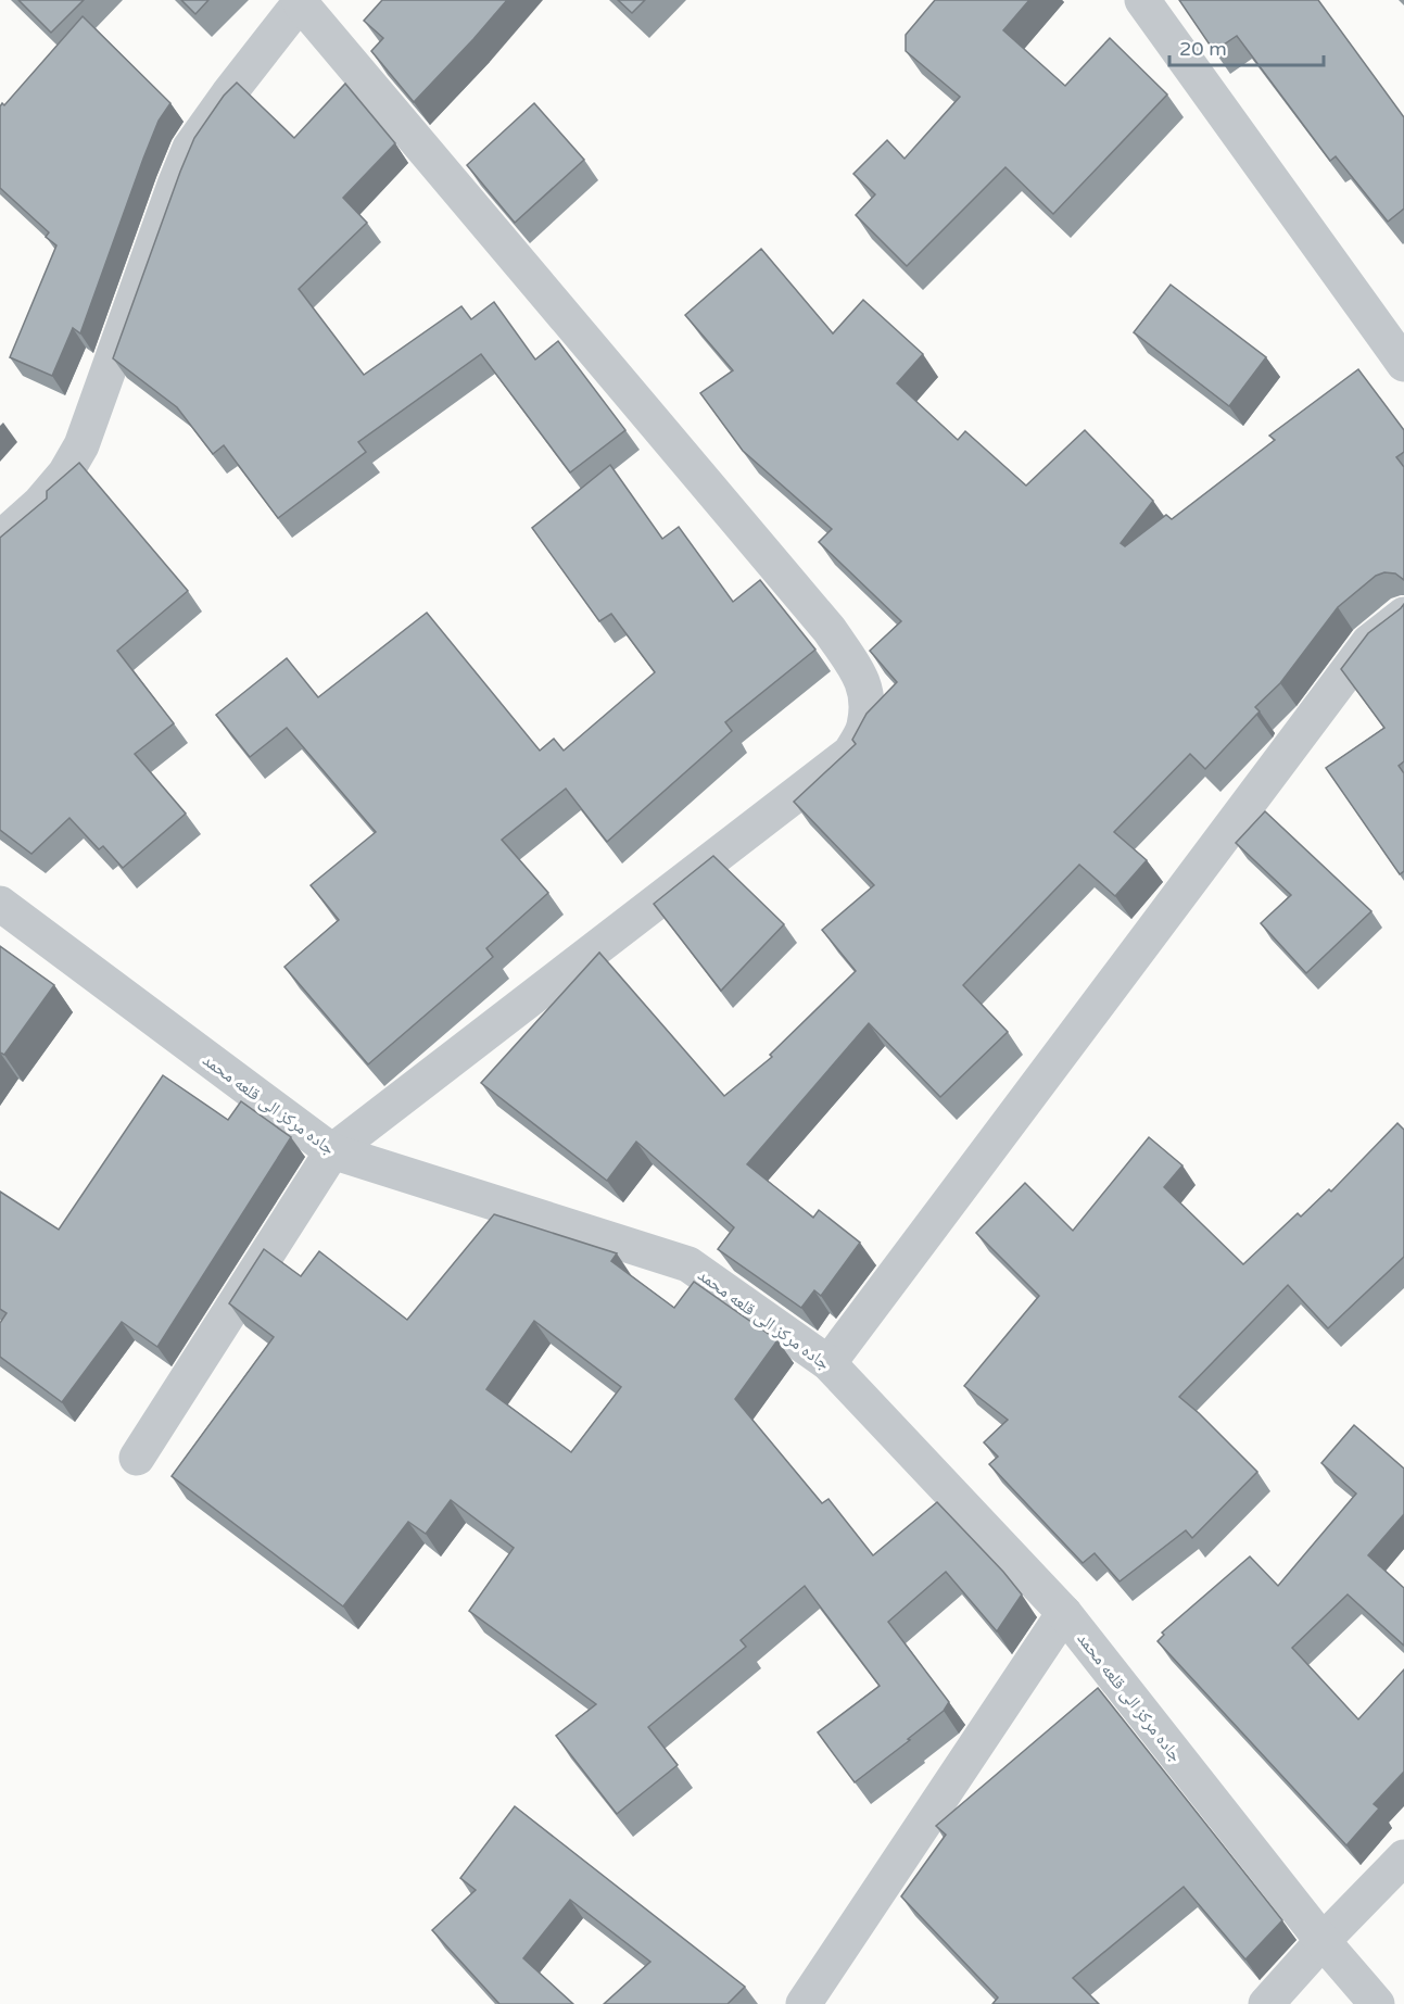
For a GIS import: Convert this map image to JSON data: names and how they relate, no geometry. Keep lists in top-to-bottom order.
{
  "streets": {
    "street": ["جاده مرکز الی قلعه محمد"]
  },
  "scale_bar": "20 m"
}
